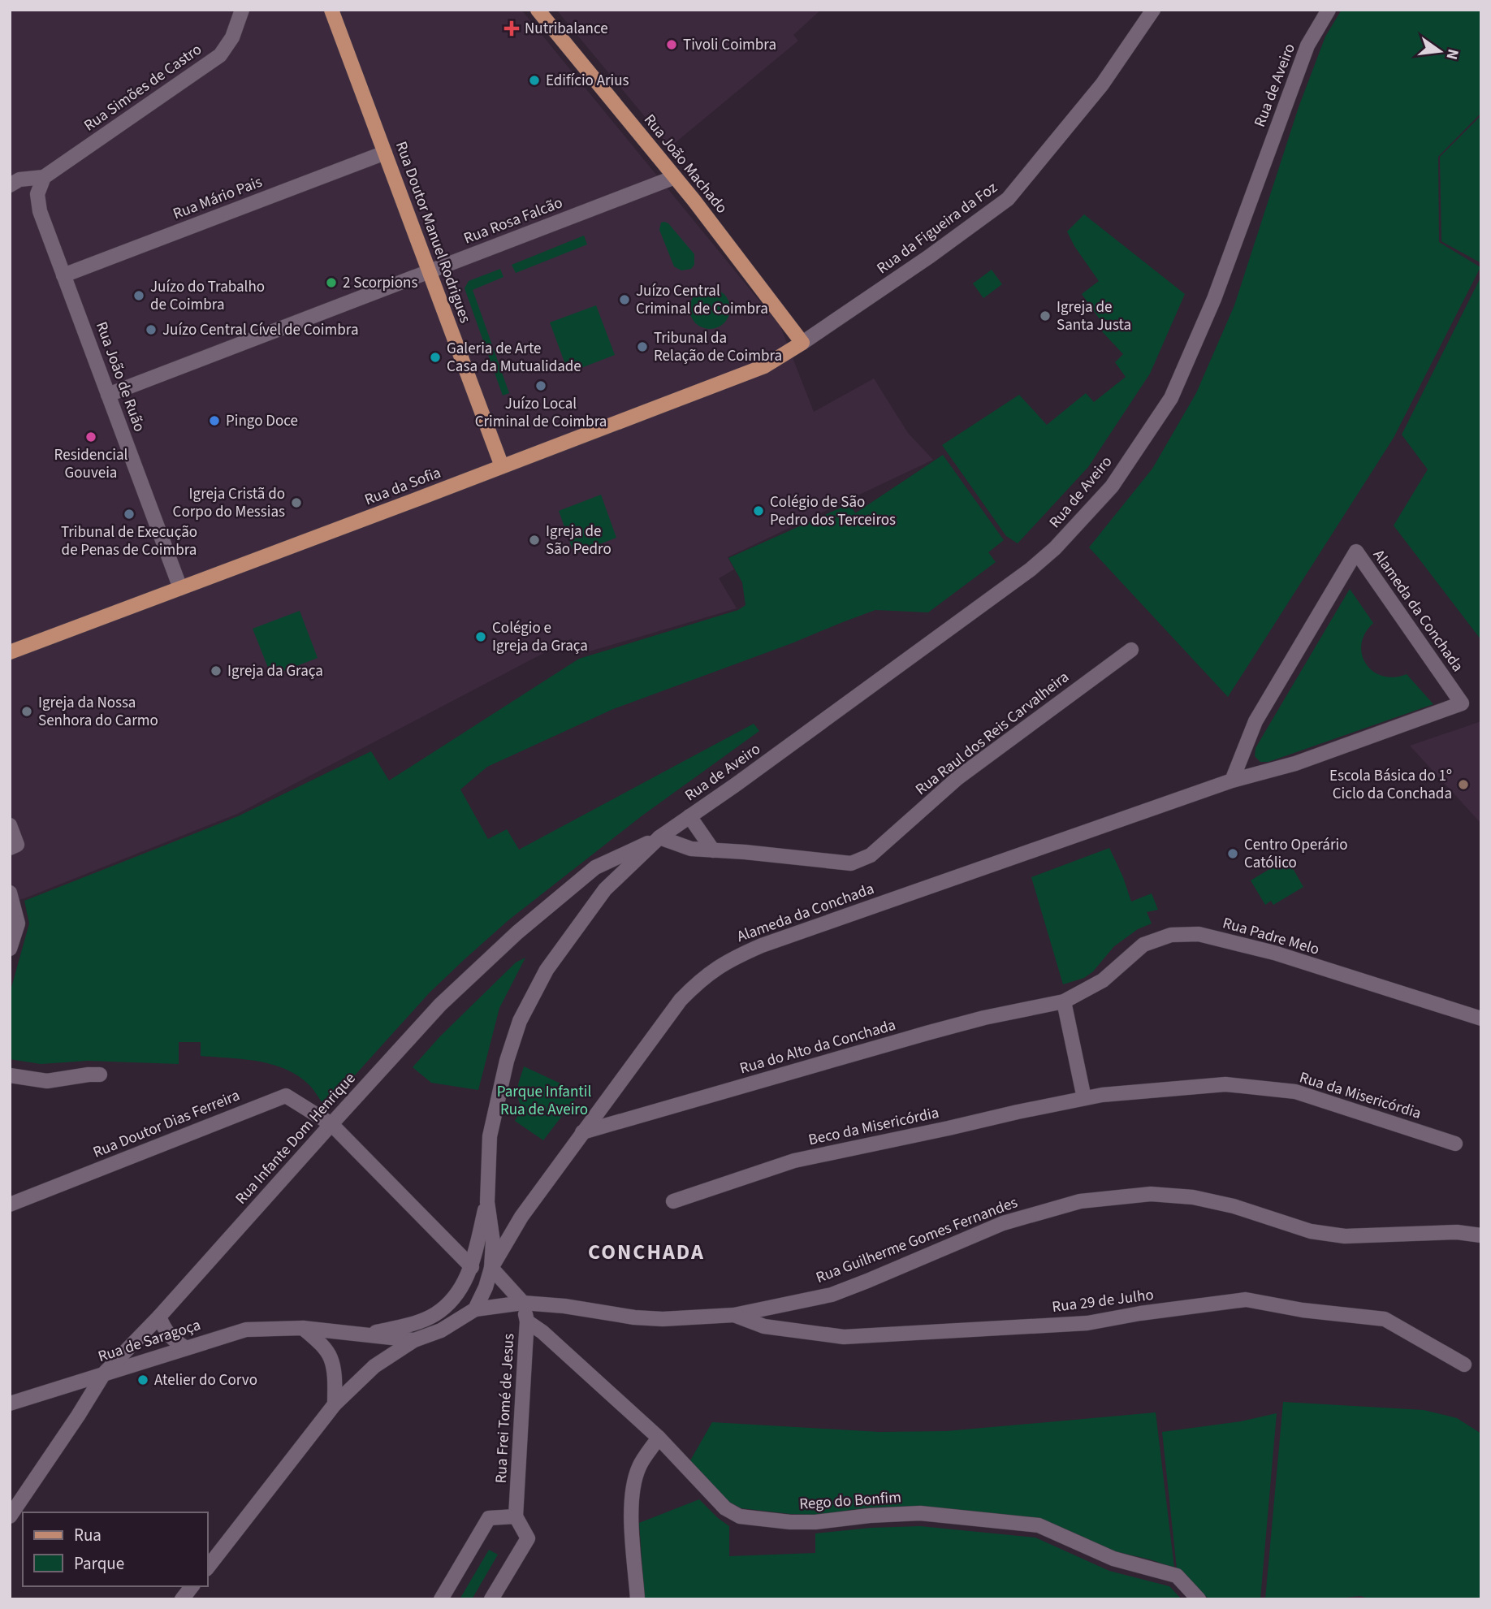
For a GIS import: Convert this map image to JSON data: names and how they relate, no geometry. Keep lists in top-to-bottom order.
{
  "streets": {
    "main road": ["Rua João Machado", "Rua Doutor Manuel Rodrigues", "Rua da Sofia"],
    "street": [
      "Rua de Aveiro",
      "Rua Simões de Castro",
      "Rua Mário Pais",
      "Rua Rosa Falcão",
      "Rua da Figueira da Foz",
      "Rua João de Ruão",
      "Alameda da Conchada",
      "Rua Raul dos Reis Carvalheira",
      "Rua Padre Melo",
      "Rua do Alto da Conchada",
      "Rua da Misericórdia",
      "Rua Doutor Dias Ferreira",
      "Beco da Misericórdia",
      "Rua Infante Dom Henrique",
      "Rua Guilherme Gomes Fernandes",
      "Rua 29 de Julho",
      "Rua de Saragoça",
      "Rua Frei Tomé de Jesus",
      "Rego do Bonfim"
    ]
  },
  "crossings": [
    ["Rua de Aveiro", "Alameda da Conchada"],
    ["Rua de Aveiro", "Rua Raul dos Reis Carvalheira"],
    ["Rua de Aveiro", "Rua Infante Dom Henrique"],
    ["Rua Simões de Castro", "Rua João de Ruão"],
    ["Rua João Machado", "Rua Rosa Falcão"],
    ["Rua João Machado", "Rua da Figueira da Foz"],
    ["Rua João Machado", "Rua da Sofia"],
    ["Rua Mário Pais", "Rua Doutor Manuel Rodrigues"],
    ["Rua Mário Pais", "Rua João de Ruão"],
    ["Rua Rosa Falcão", "Rua Doutor Manuel Rodrigues"],
    ["Rua Rosa Falcão", "Rua João de Ruão"],
    ["Rua da Figueira da Foz", "Rua da Sofia"],
    ["Rua Doutor Manuel Rodrigues", "Rua da Sofia"],
    ["Rua João de Ruão", "Rua da Sofia"],
    ["Alameda da Conchada", "Rua do Alto da Conchada"],
    ["Rua Padre Melo", "Rua do Alto da Conchada"],
    ["Rua da Misericórdia", "Beco da Misericórdia"],
    ["Rua Doutor Dias Ferreira", "Rua Infante Dom Henrique"],
    ["Rua Infante Dom Henrique", "Rua de Saragoça"],
    ["Rua Guilherme Gomes Fernandes", "Rua 29 de Julho"],
    ["Rua Guilherme Gomes Fernandes", "Rua Frei Tomé de Jesus"],
    ["Rua Frei Tomé de Jesus", "Rego do Bonfim"]
  ],
  "districts": ["CONCHADA"],
  "parks": ["Parque Infantil Rua de Aveiro"],
  "places": {
    "health": ["Nutribalance"],
    "other": [
      "Tivoli Coimbra",
      "Edifício Arius",
      "2 Scorpions",
      "Juízo do Trabalho de Coimbra",
      "Juízo Central Criminal de Coimbra",
      "Igreja de Santa Justa",
      "Juízo Central Cível de Coimbra",
      "Tribunal da Relação de Coimbra",
      "Galeria de Arte Casa da Mutualidade",
      "Juízo Local Criminal de Coimbra",
      "Pingo Doce",
      "Residencial Gouveia",
      "Igreja Cristã do Corpo do Messias",
      "Colégio de São Pedro dos Terceiros",
      "Tribunal de Execução de Penas de Coimbra",
      "Igreja de São Pedro",
      "Colégio e Igreja da Graça",
      "Igreja da Graça",
      "Igreja da Nossa Senhora do Carmo",
      "Escola Básica do 1º Ciclo da Conchada",
      "Centro Operário Católico",
      "Atelier do Corvo"
    ]
  },
  "legend": ["Rua", "Parque"],
  "north": "right"
}
